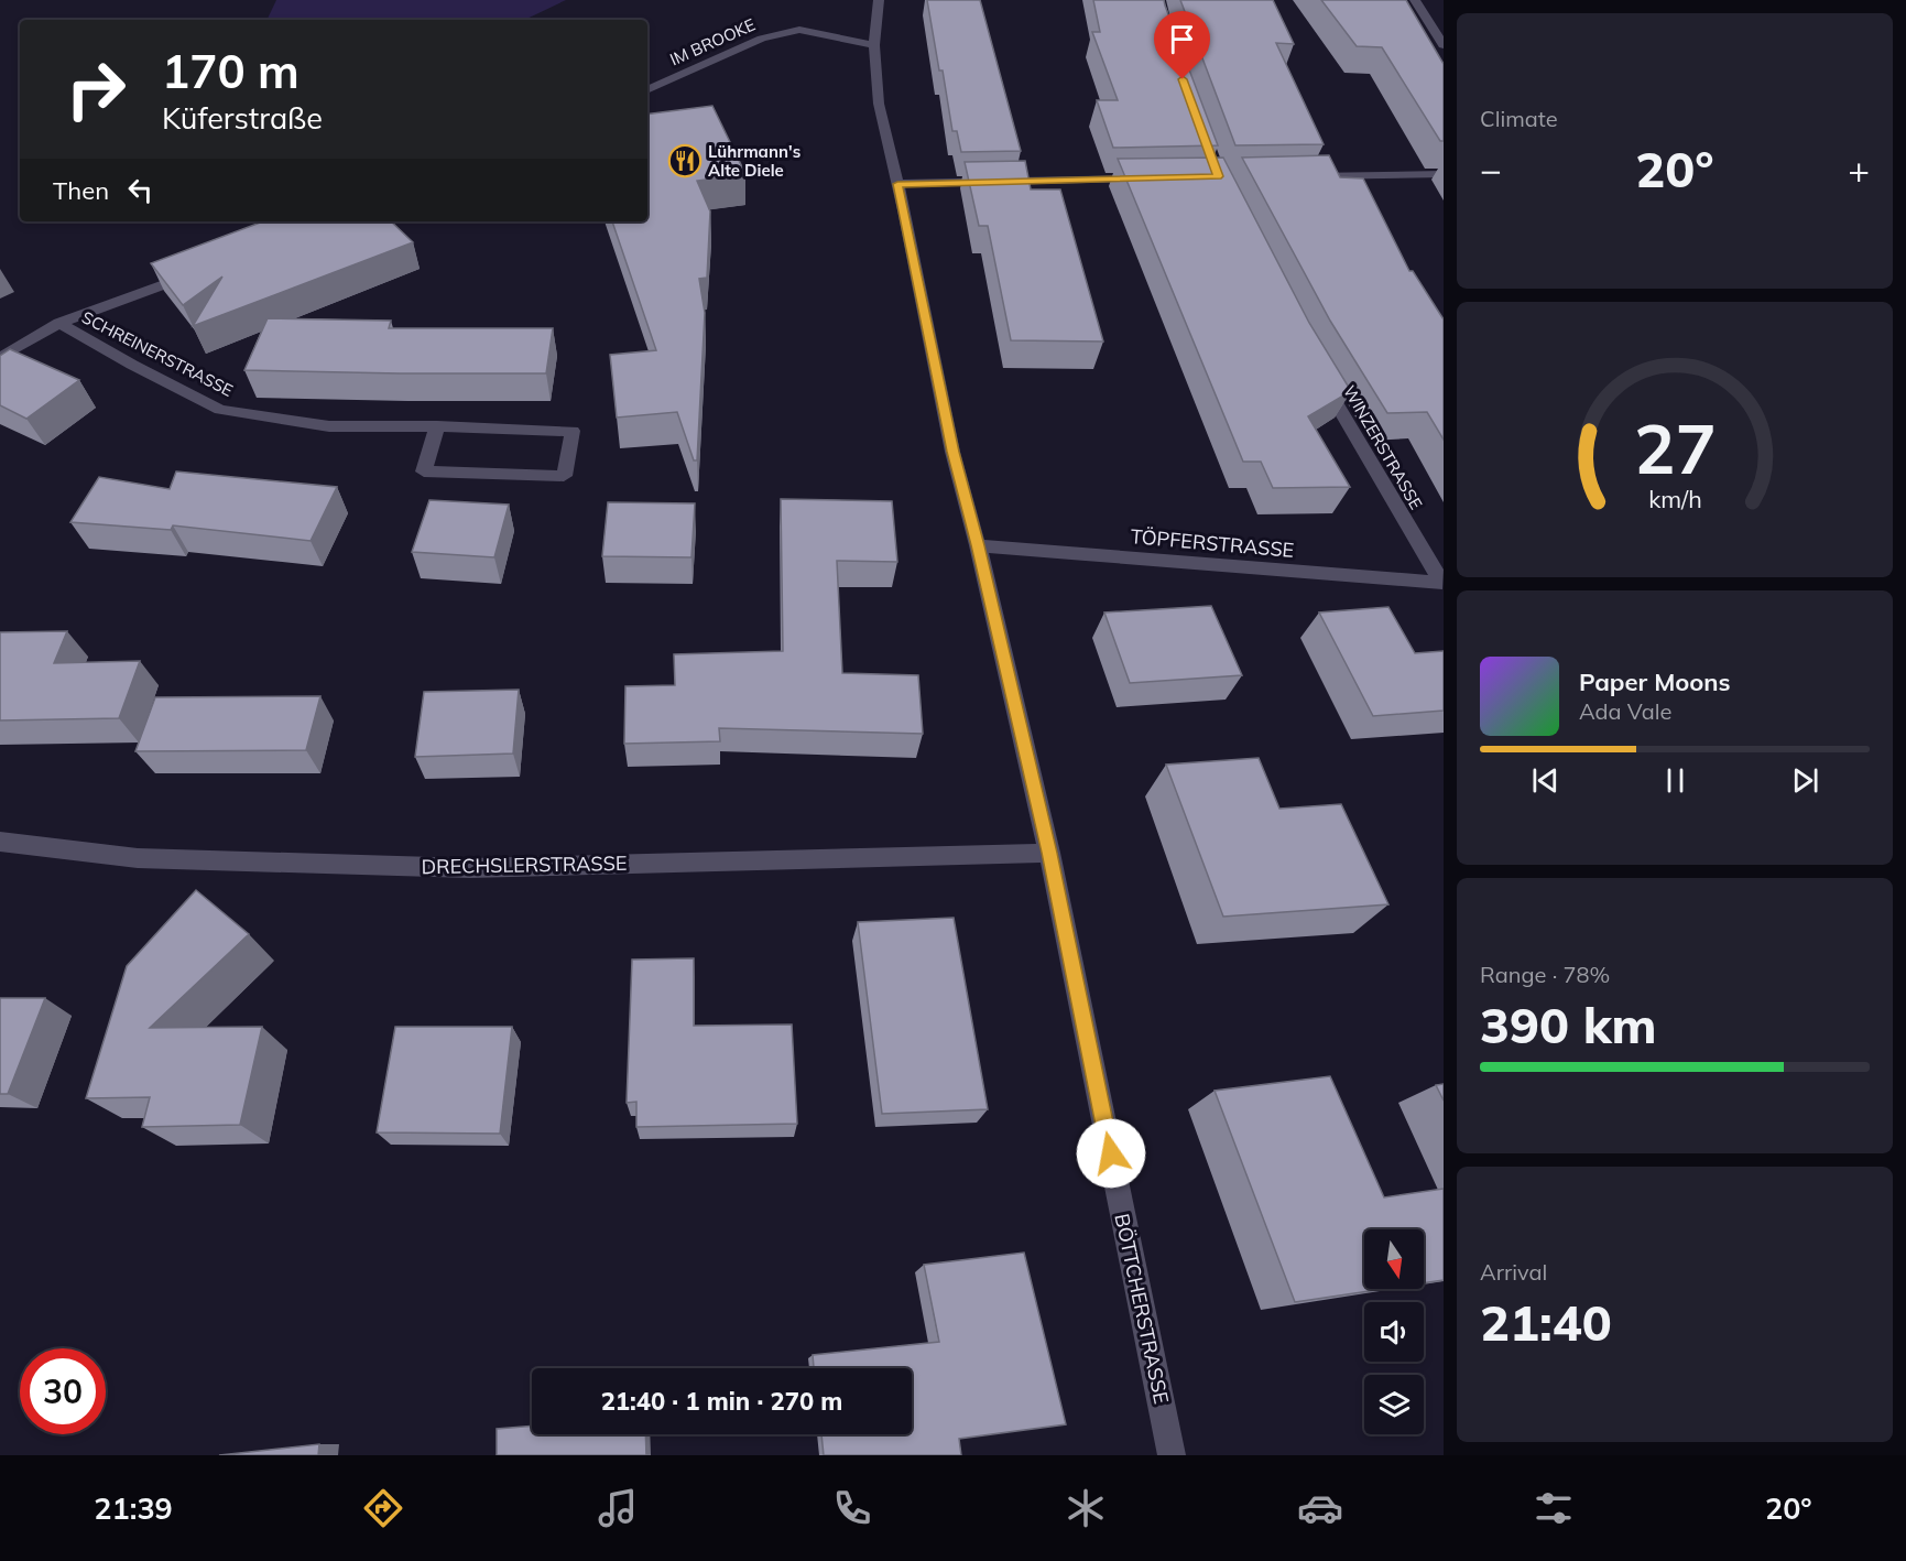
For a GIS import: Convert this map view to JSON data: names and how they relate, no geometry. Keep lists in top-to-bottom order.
{
  "streets": {
    "street": [
      "IM BROOKE",
      "SCHREINERSTRASSE",
      "WINZERSTRASSE",
      "TÖPFERSTRASSE",
      "DRECHSLERSTRASSE",
      "BÖTTCHERSTRASSE"
    ]
  },
  "crossings": [
    ["IM BROOKE", "BÖTTCHERSTRASSE"],
    ["WINZERSTRASSE", "TÖPFERSTRASSE"],
    ["TÖPFERSTRASSE", "BÖTTCHERSTRASSE"],
    ["DRECHSLERSTRASSE", "BÖTTCHERSTRASSE"]
  ],
  "places": {
    "restaurant": ["Lührmann's Alte Diele"]
  },
  "north": "bottom",
  "page": {
    "tile": [
      "Climate",
      ["Range · 78%", "390 km"],
      ["Arrival", "21:40"]
    ],
    "turn": ["170 m", "Küferstraße"],
    "heat": ["−", "20°", "+"],
    "then": "Then",
    "song": ["Paper Moons", "Ada Vale"],
    "limit": "30",
    "trip": "21:40 · 1 min · 270 m",
    "tabs": ["21:39", "20°"],
    "gauge": ["27", "km/h"]
  }
}
